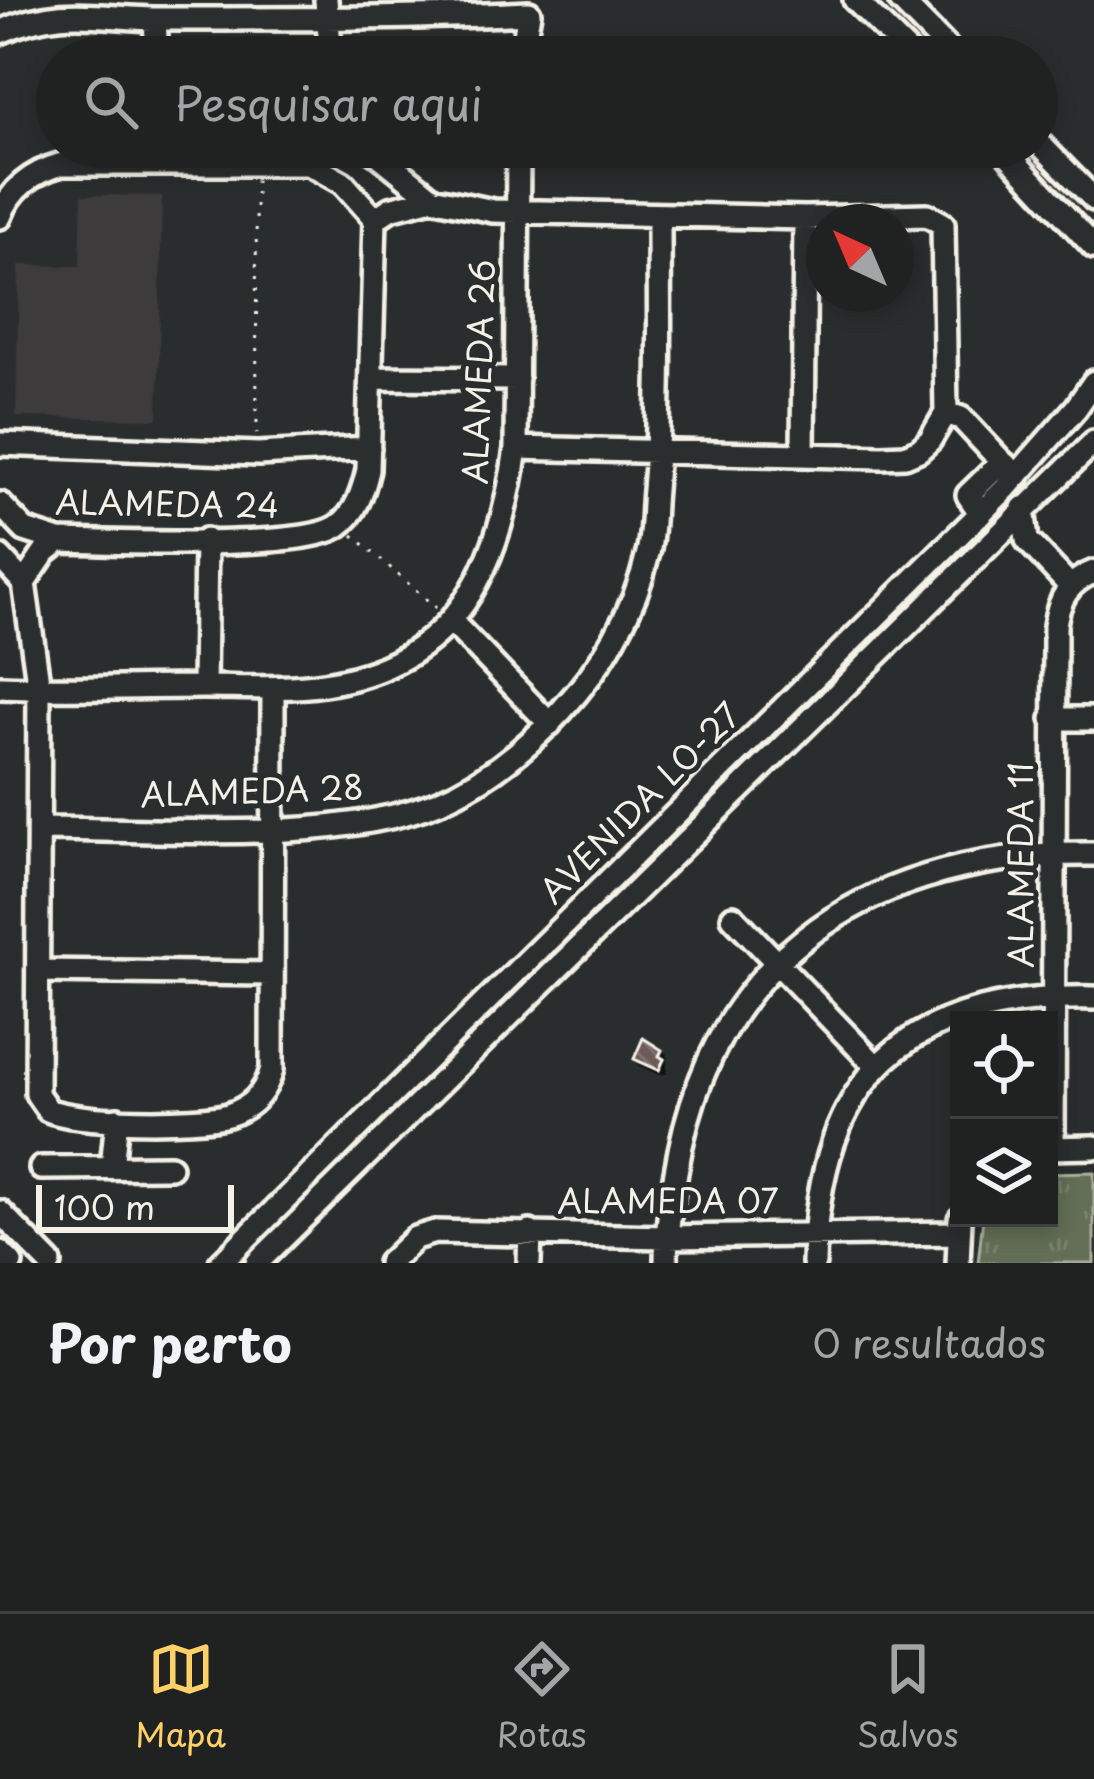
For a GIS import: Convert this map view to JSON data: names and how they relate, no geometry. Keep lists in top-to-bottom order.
{
  "streets": {
    "street": [
      "ALAMEDA 26",
      "ALAMEDA 24",
      "ALAMEDA 28",
      "AVENIDA LO-27",
      "ALAMEDA 11",
      "ALAMEDA 07"
    ]
  },
  "scale_bar": "100 m",
  "north": "top left",
  "page": {
    "search": "Pesquisar aqui",
    "scale": "100 m",
    "heading": ["Por perto", "0 resultados"],
    "nav": ["Mapa", "Rotas", "Salvos"]
  }
}
